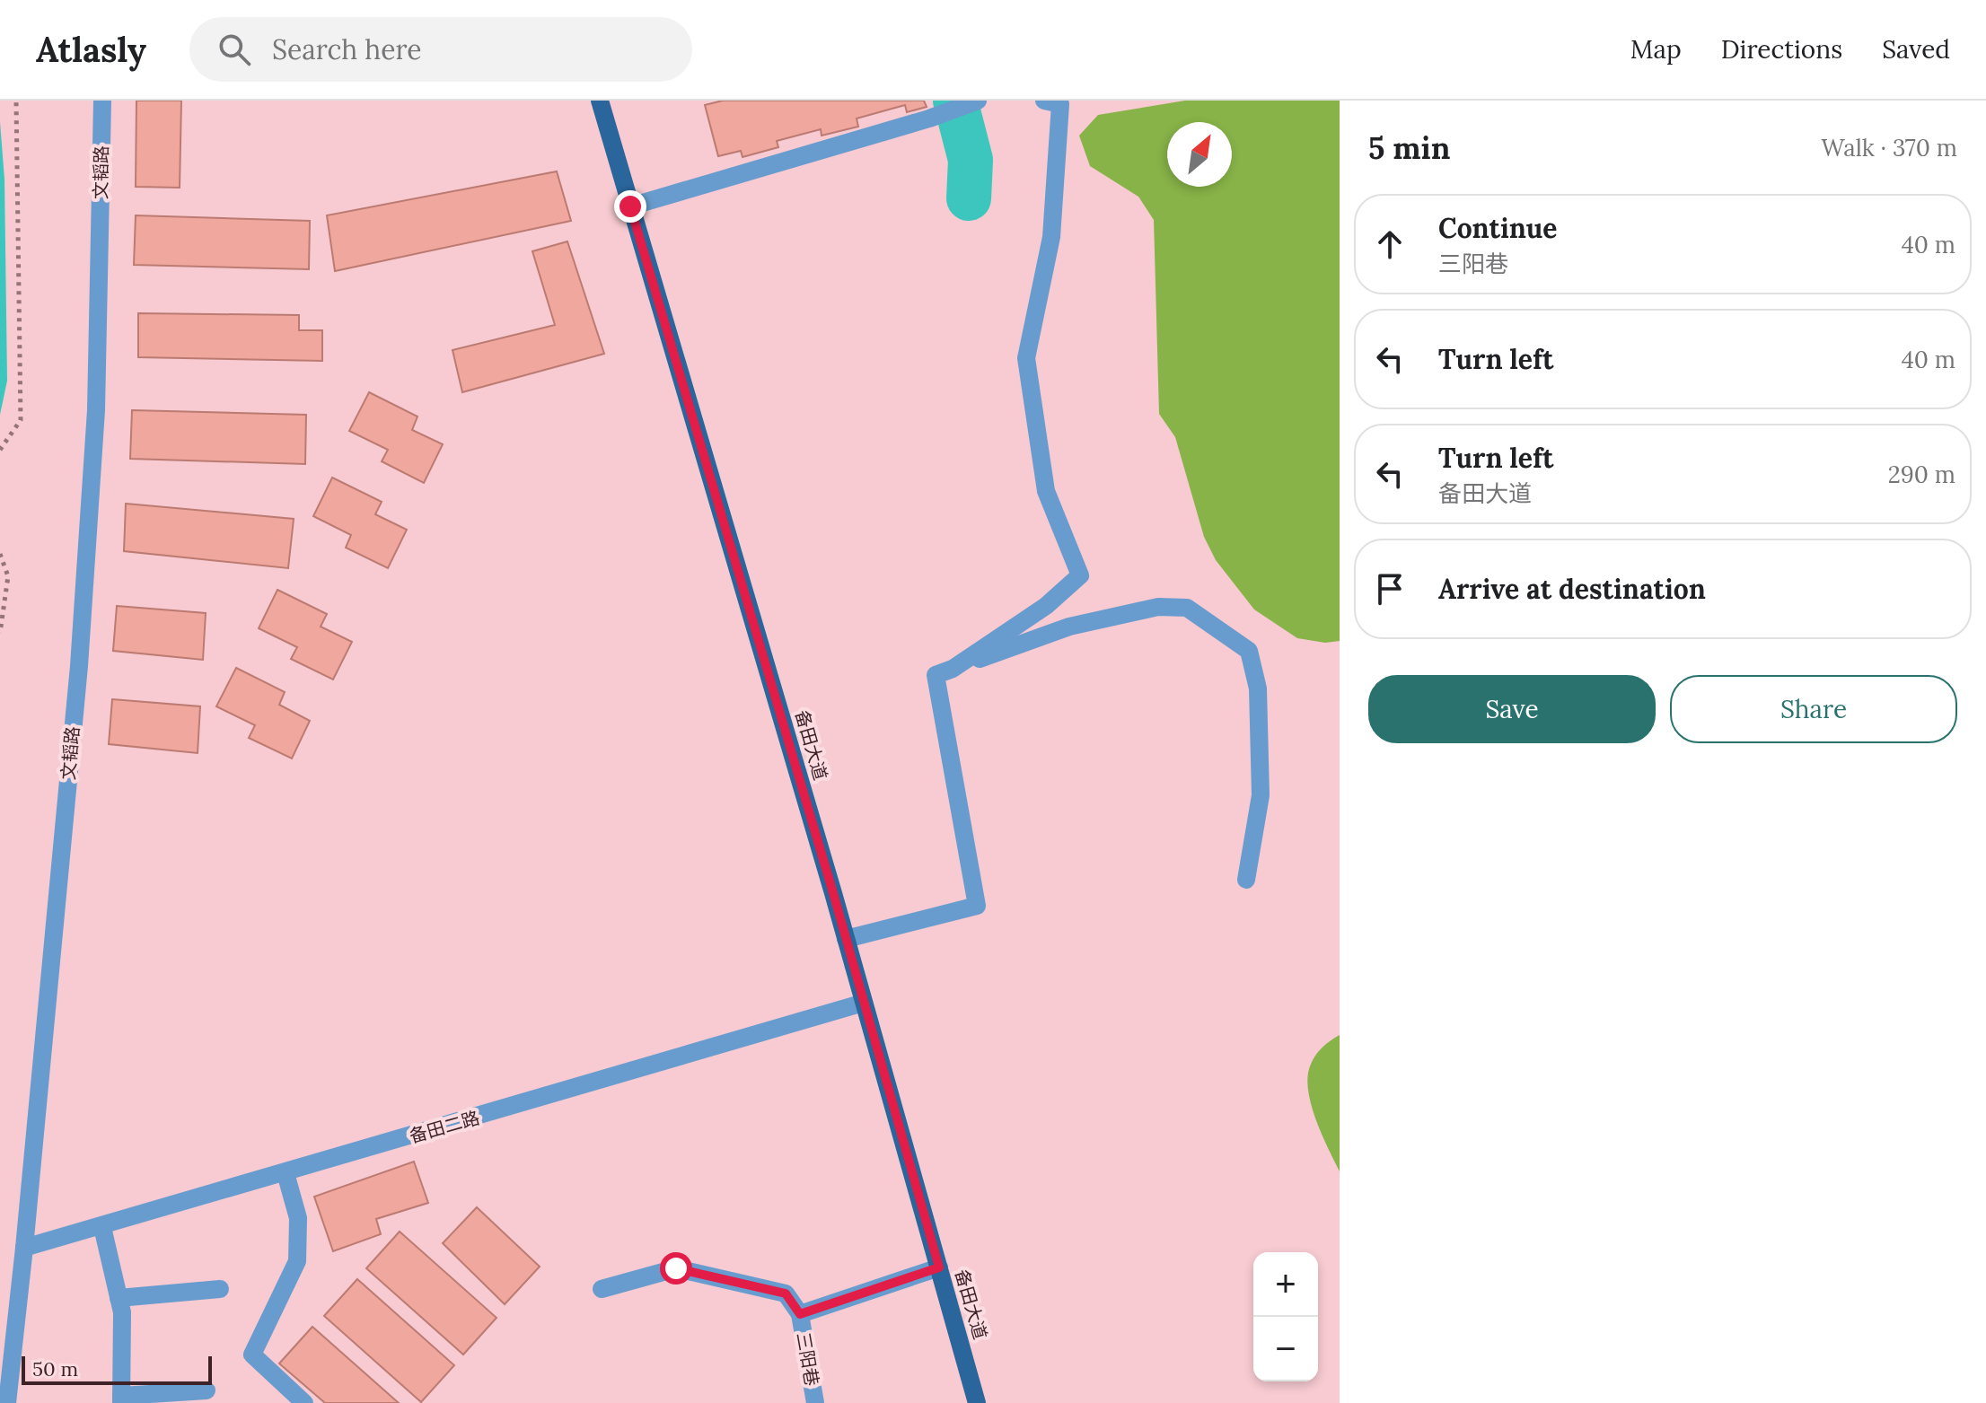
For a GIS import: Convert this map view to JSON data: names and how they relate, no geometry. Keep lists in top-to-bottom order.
{
  "streets": {
    "main road": ["备田大道"],
    "street": ["文韬路", "备田二路", "三阳巷"]
  },
  "crossings": [
    ["文韬路", "备田二路"],
    ["备田大道", "备田二路"]
  ],
  "scale_bar": "50 m",
  "north": "top right",
  "page": {
    "header": "Atlasly",
    "search": "Search here",
    "nav": ["Map", "Directions", "Saved"],
    "heading": ["5 min", "Walk · 370 m"],
    "list": [
      ["Continue", "三阳巷", "40 m"],
      ["Turn left", "40 m"],
      ["Turn left", "备田大道", "290 m"],
      "Arrive at destination"
    ],
    "buttons": ["Save", "Share"],
    "map_buttons": ["+", "−"],
    "scale": "50 m"
  }
}
